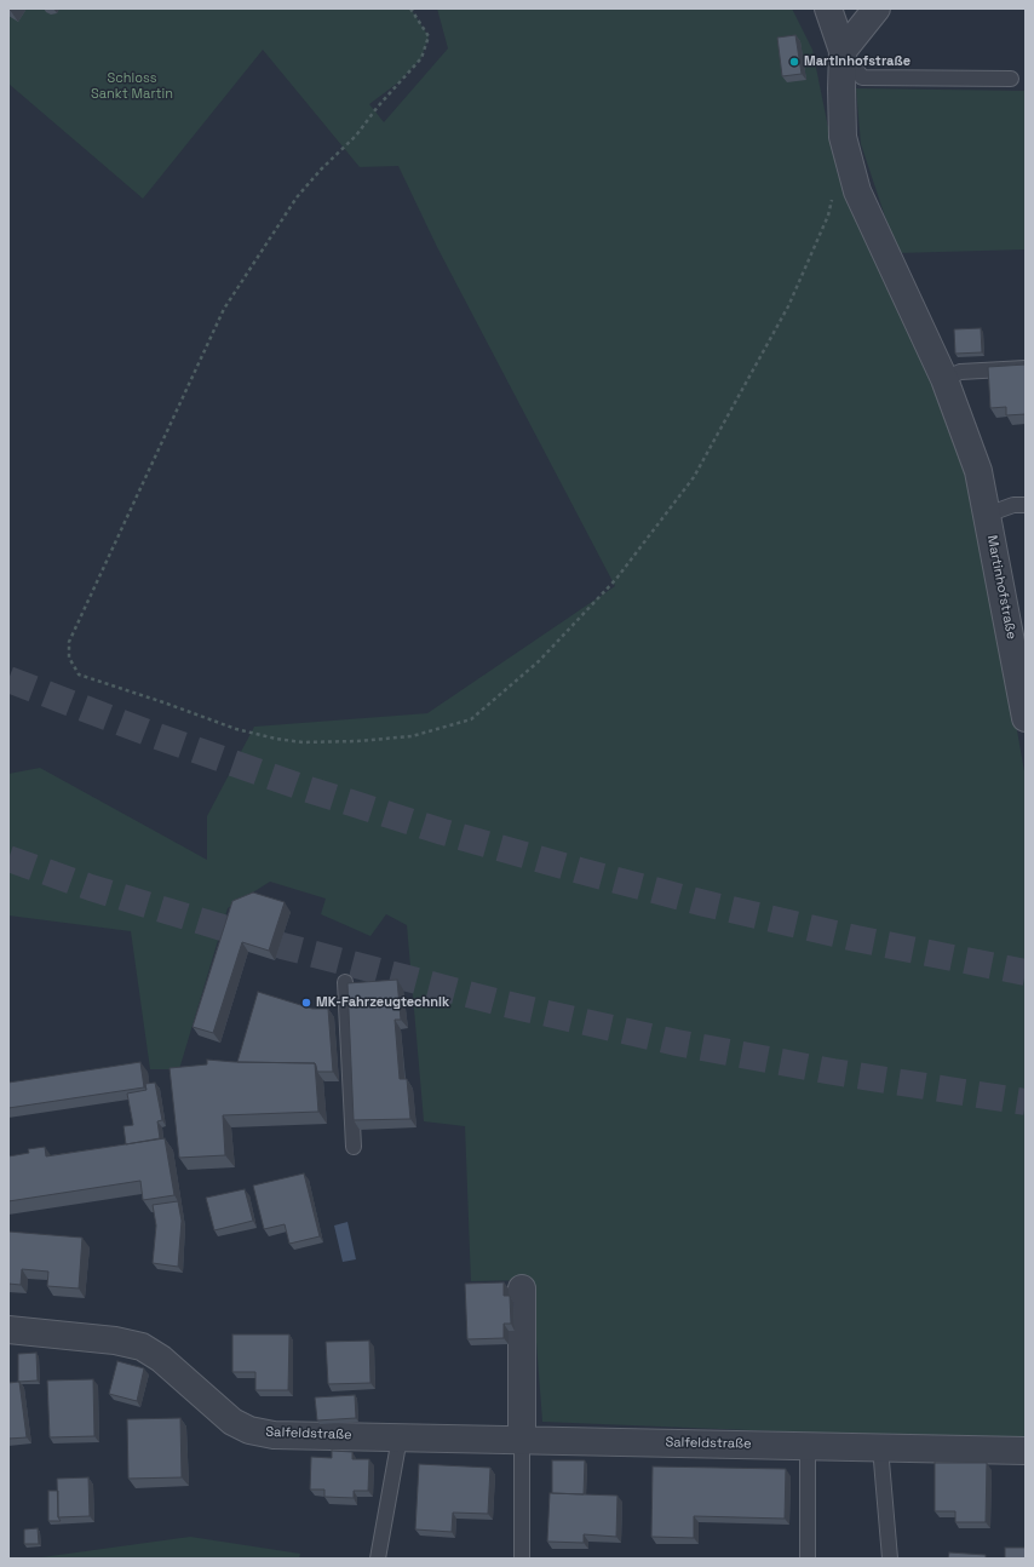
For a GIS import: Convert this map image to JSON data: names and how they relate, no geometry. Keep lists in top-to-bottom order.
{
  "streets": {
    "street": ["Martinhofstraße", "Salfeldstraße"]
  },
  "parks": ["Schloss Sankt Martin"],
  "places": ["Martinhofstraße", "MK-Fahrzeugtechnik"]
}
